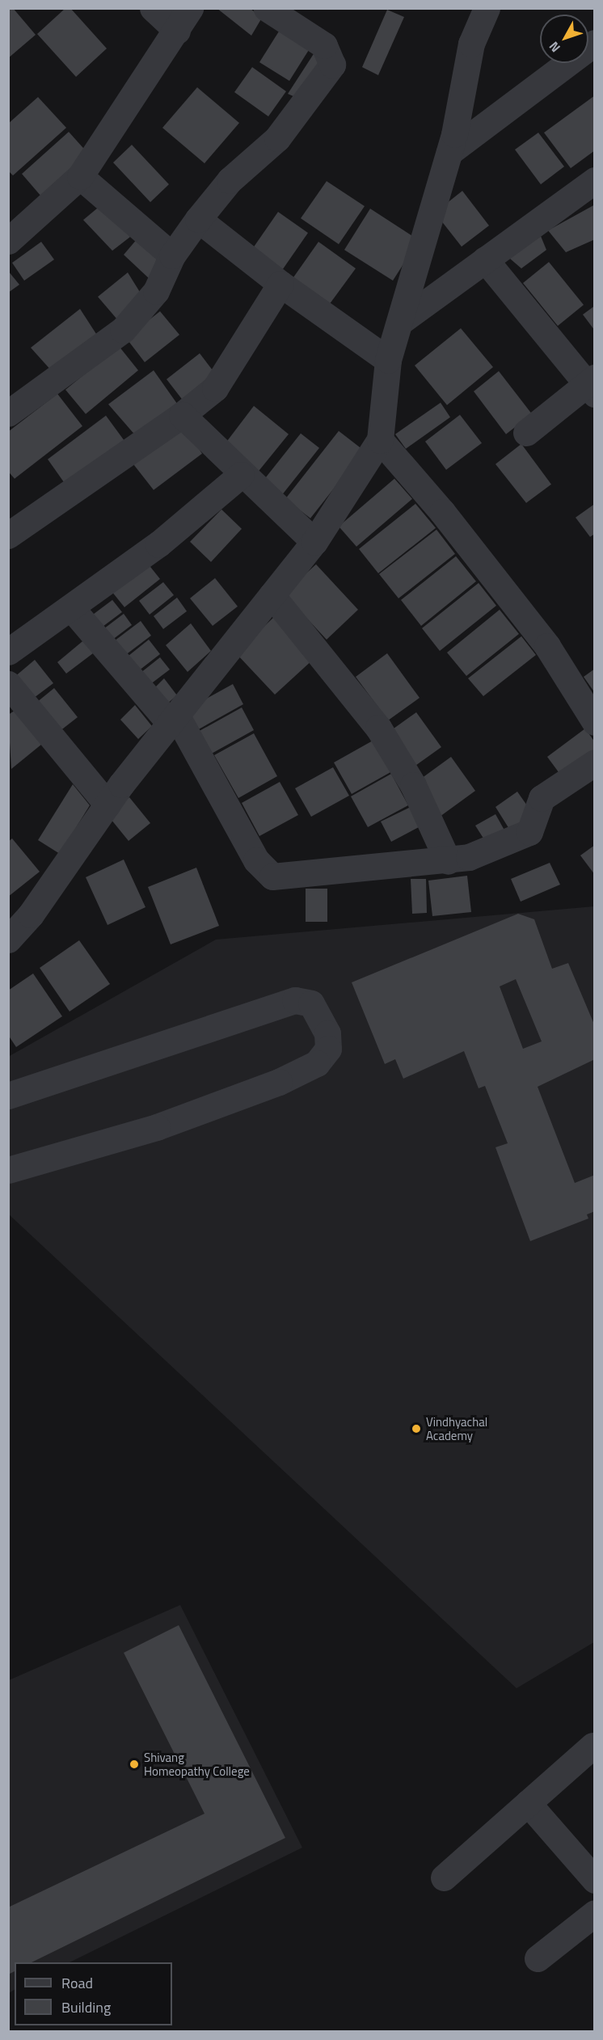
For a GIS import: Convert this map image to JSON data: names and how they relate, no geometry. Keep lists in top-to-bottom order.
{
  "places": ["Vindhyachal Academy", "Shivang Homeopathy College"],
  "legend": ["Road", "Building"],
  "north": "bottom left"
}
